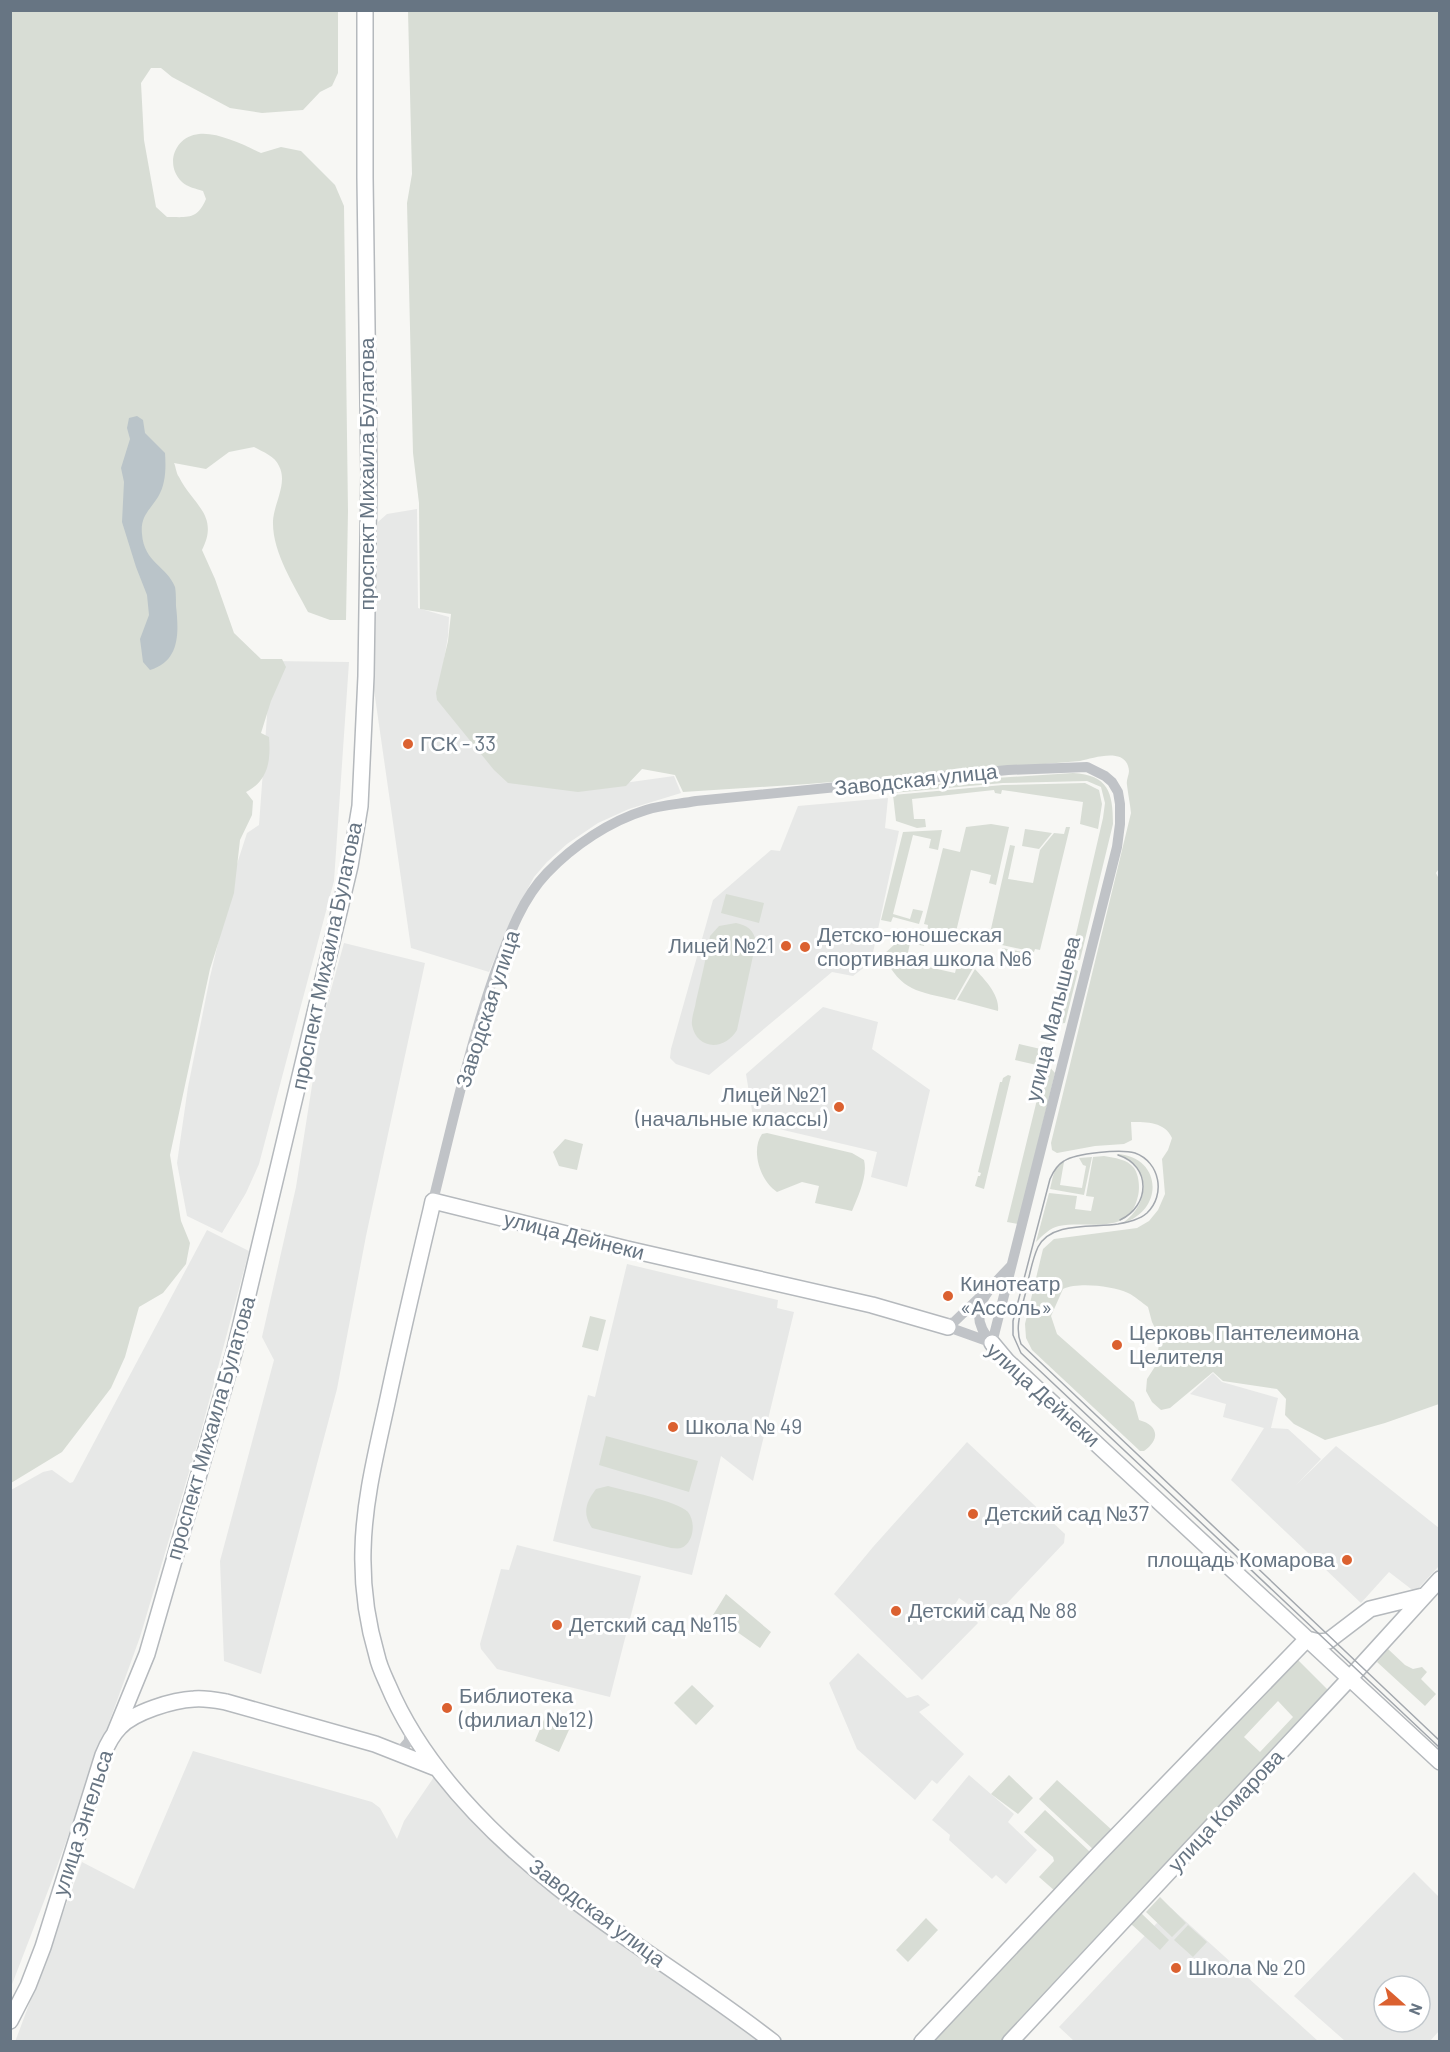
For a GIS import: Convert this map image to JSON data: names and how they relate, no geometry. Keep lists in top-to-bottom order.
{
  "streets": {
    "street": [
      "проспект Михаила Булатова",
      "Заводская улица",
      "улица Малышева",
      "улица Дейнеки",
      "улица Комарова",
      "улица Энгельса"
    ]
  },
  "crossings": [
    ["проспект Михаила Булатова", "улица Энгельса"],
    ["Заводская улица", "улица Малышева"],
    ["Заводская улица", "улица Дейнеки"],
    ["Заводская улица", "улица Энгельса"],
    ["улица Малышева", "улица Дейнеки"],
    ["улица Дейнеки", "улица Комарова"]
  ],
  "places": [
    "ГСК - 33",
    "Лицей №21",
    "Детско-юношеская спортивная школа №6",
    "Лицей №21 (начальные классы)",
    "Кинотеатр «Ассоль»",
    "Церковь Пантелеимона Целителя",
    "Школа № 49",
    "Детский сад №37",
    "площадь Комарова",
    "Детский сад № 88",
    "Детский сад №115",
    "Библиотека (филиал №12)",
    "Школа № 20"
  ],
  "north": "right"
}
